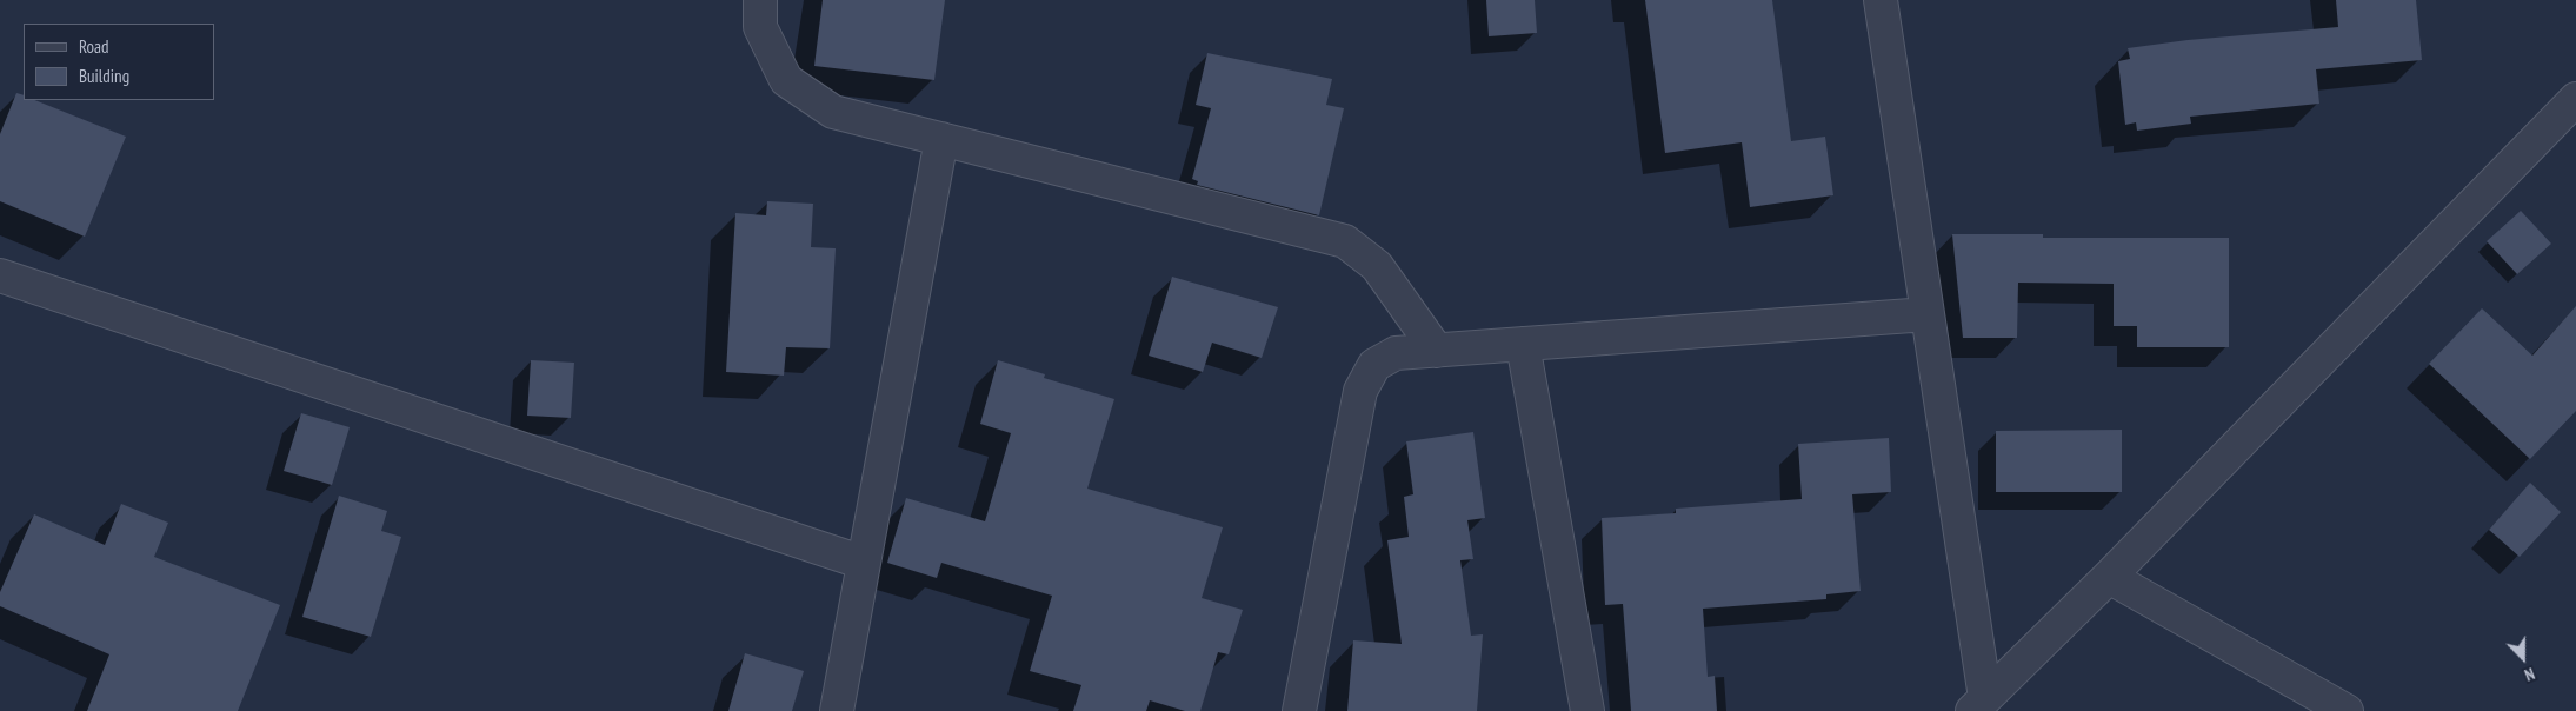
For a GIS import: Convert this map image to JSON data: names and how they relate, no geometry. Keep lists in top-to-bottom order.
{
  "legend": ["Road", "Building"],
  "north": "bottom"
}
